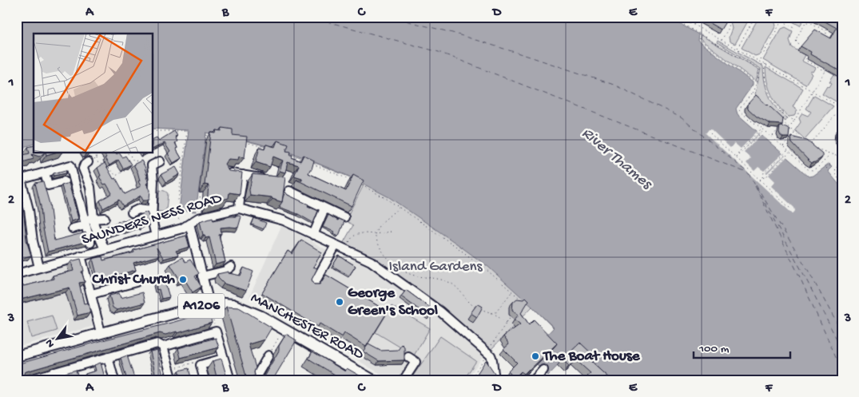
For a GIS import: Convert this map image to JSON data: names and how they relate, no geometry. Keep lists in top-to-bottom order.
{
  "streets": {
    "main road": ["A1206", "MANCHESTER ROAD"],
    "street": ["SAUNDERS NESS ROAD"]
  },
  "water": ["River Thames"],
  "parks": ["Island Gardens"],
  "places": ["Christ Church", "George Green's School", "The Boat House"],
  "scale_bar": "100 m",
  "north": "bottom left",
  "grid": {
    "columns": [
      "A",
      "B",
      "C",
      "D",
      "E",
      "F"
    ],
    "rows": ["1", "2", "3"]
  }
}
